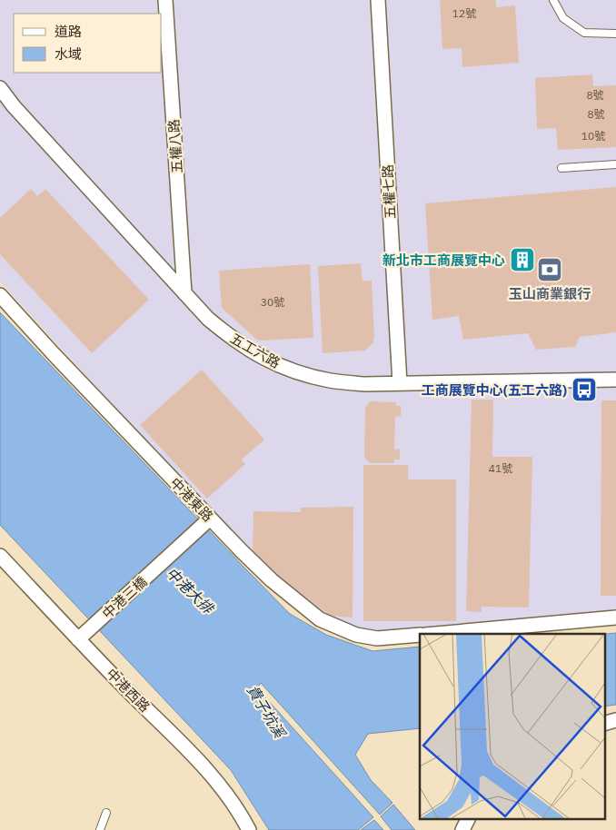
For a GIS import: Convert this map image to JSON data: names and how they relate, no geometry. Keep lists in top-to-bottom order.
{
  "streets": {
    "street": [
      "五權八路",
      "五權七路",
      "五工六路",
      "中港東路",
      "中港三橋",
      "中港西路"
    ]
  },
  "crossings": [
    ["五權八路", "五工六路"],
    ["五權七路", "五工六路"],
    ["中港東路", "中港三橋"],
    ["中港三橋", "中港西路"]
  ],
  "water": ["中港大排", "貴子坑溪"],
  "places": {
    "building": ["新北市工商展覽中心"],
    "bank": ["玉山商業銀行"],
    "bus stop": ["工商展覽中心(五工六路)"]
  },
  "house_numbers": [
    "12號",
    "8號",
    "8號",
    "10號",
    "30號",
    "41號"
  ],
  "legend": ["道路", "水域"]
}
